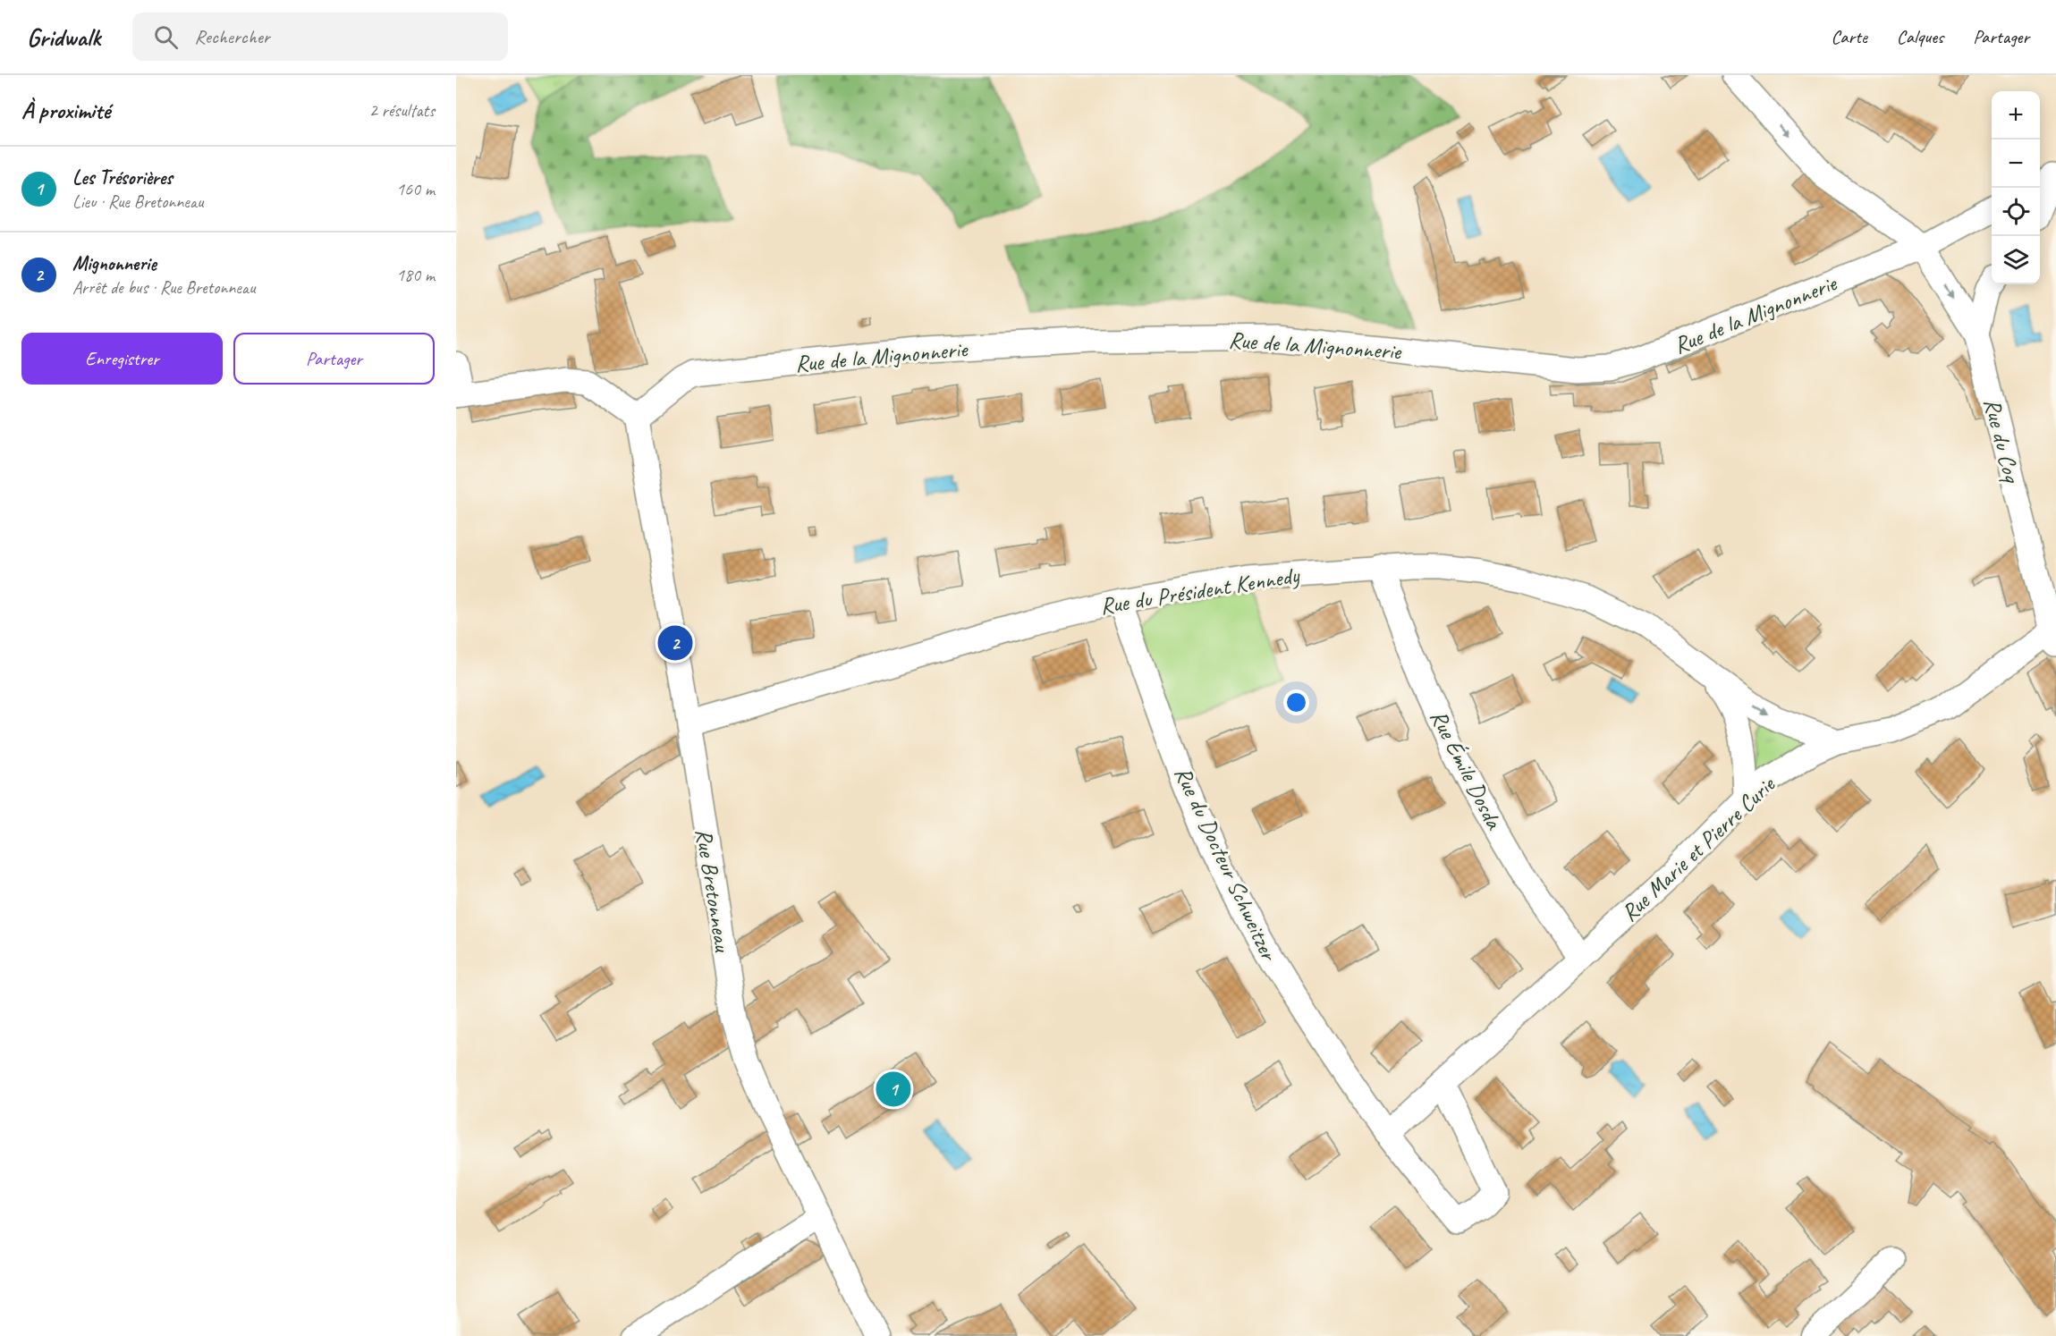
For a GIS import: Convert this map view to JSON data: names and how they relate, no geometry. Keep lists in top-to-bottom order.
{
  "streets": {
    "street": [
      "Rue de la Mignonnerie",
      "Rue du Coq",
      "Rue du Président Kennedy",
      "Rue Émile Dosda",
      "Rue Marie et Pierre Curie",
      "Rue du Docteur Schweitzer",
      "Rue Bretonneau"
    ]
  },
  "crossings": [
    ["Rue de la Mignonnerie", "Rue du Coq"],
    ["Rue de la Mignonnerie", "Rue Bretonneau"],
    ["Rue du Coq", "Rue Marie et Pierre Curie"],
    ["Rue du Président Kennedy", "Rue Émile Dosda"],
    ["Rue du Président Kennedy", "Rue Marie et Pierre Curie"],
    ["Rue du Président Kennedy", "Rue du Docteur Schweitzer"],
    ["Rue du Président Kennedy", "Rue Bretonneau"],
    ["Rue Émile Dosda", "Rue Marie et Pierre Curie"],
    ["Rue Marie et Pierre Curie", "Rue du Docteur Schweitzer"]
  ],
  "one_way": ["Rue du Coq"],
  "page": {
    "header": "Gridwalk",
    "search": "Rechercher",
    "nav": ["Carte", "Calques", "Partager"],
    "heading": ["À proximité", "2 résultats"],
    "map_buttons": ["+", "−"],
    "list": [
      {
        "mark": "1",
        "name": "Les Trésorières",
        "note": "Lieu · Rue Bretonneau",
        "value": "160 m"
      },
      {
        "mark": "2",
        "name": "Mignonnerie",
        "note": "Arrêt de bus · Rue Bretonneau",
        "value": "180 m"
      }
    ],
    "buttons": ["Enregistrer", "Partager"],
    "pins": ["2", "1"]
  }
}
